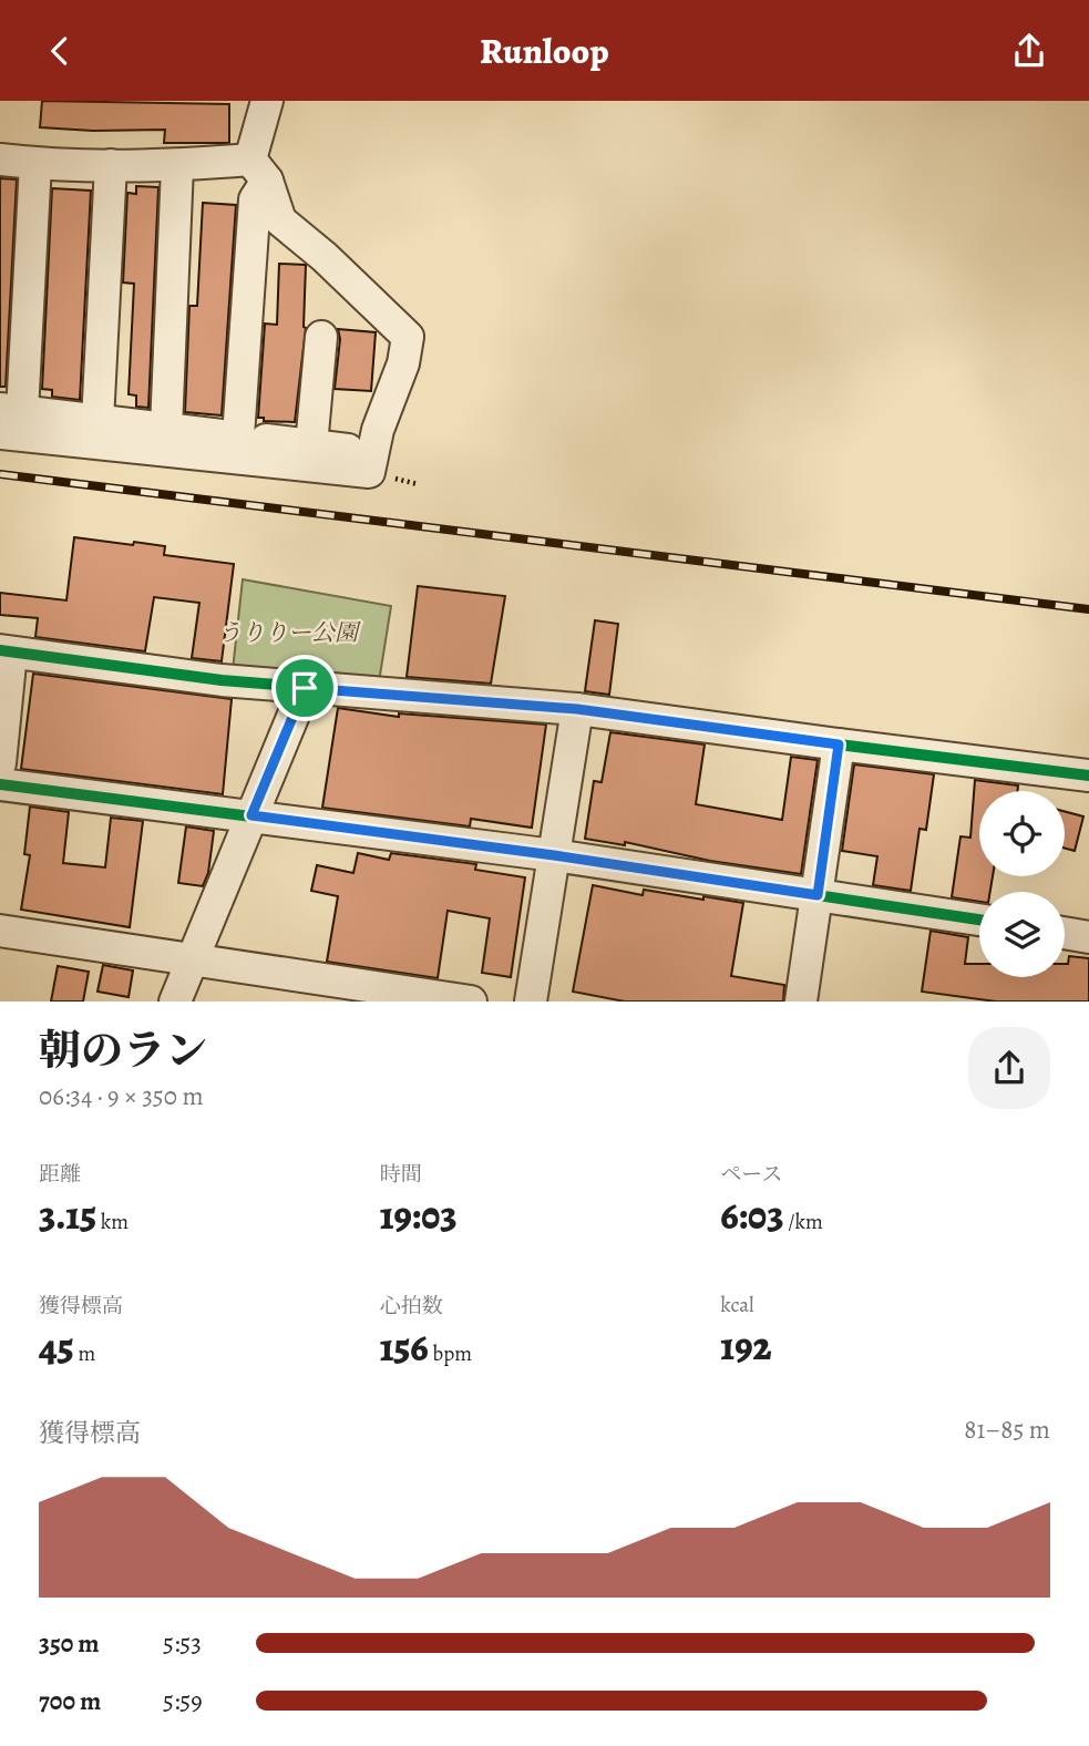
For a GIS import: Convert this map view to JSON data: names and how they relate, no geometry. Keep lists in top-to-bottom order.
{
  "parks": ["うりりー公園"],
  "page": {
    "header": "Runloop",
    "heading": ["朝のラン", "06:34 · 9 × 350 m"],
    "stats": [
      ["距離", "3.15 km"],
      ["時間", "19:03"],
      ["ペース", "6:03 /km"],
      ["獲得標高", "45 m"],
      ["心拍数", "156 bpm"],
      ["kcal", "192"]
    ],
    "chart": ["獲得標高", "81–85 m"],
    "list": [
      {
        "name": "350 m",
        "note": "5:53"
      },
      {
        "name": "700 m",
        "note": "5:59"
      }
    ]
  }
}
